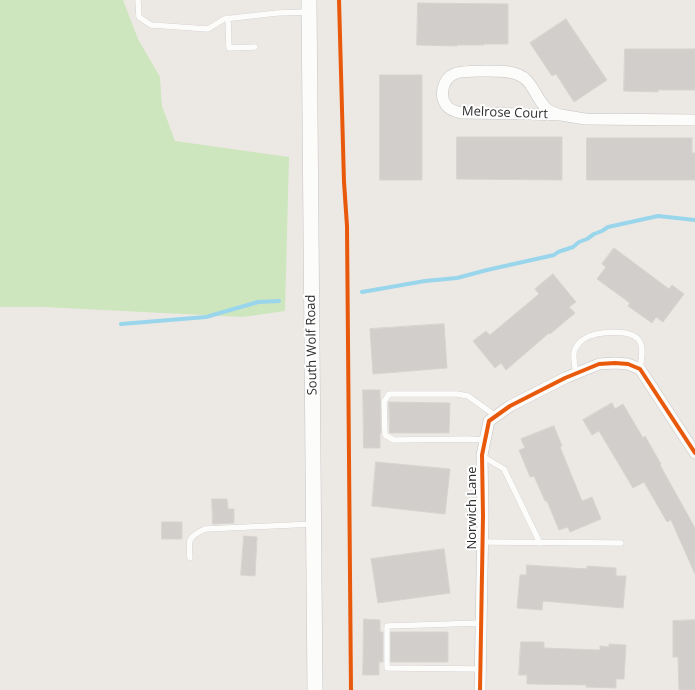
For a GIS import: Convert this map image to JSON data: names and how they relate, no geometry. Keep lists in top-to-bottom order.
{
  "streets": {
    "main road": ["South Wolf Road"],
    "street": ["Melrose Court", "Norwich Lane"]
  }
}
